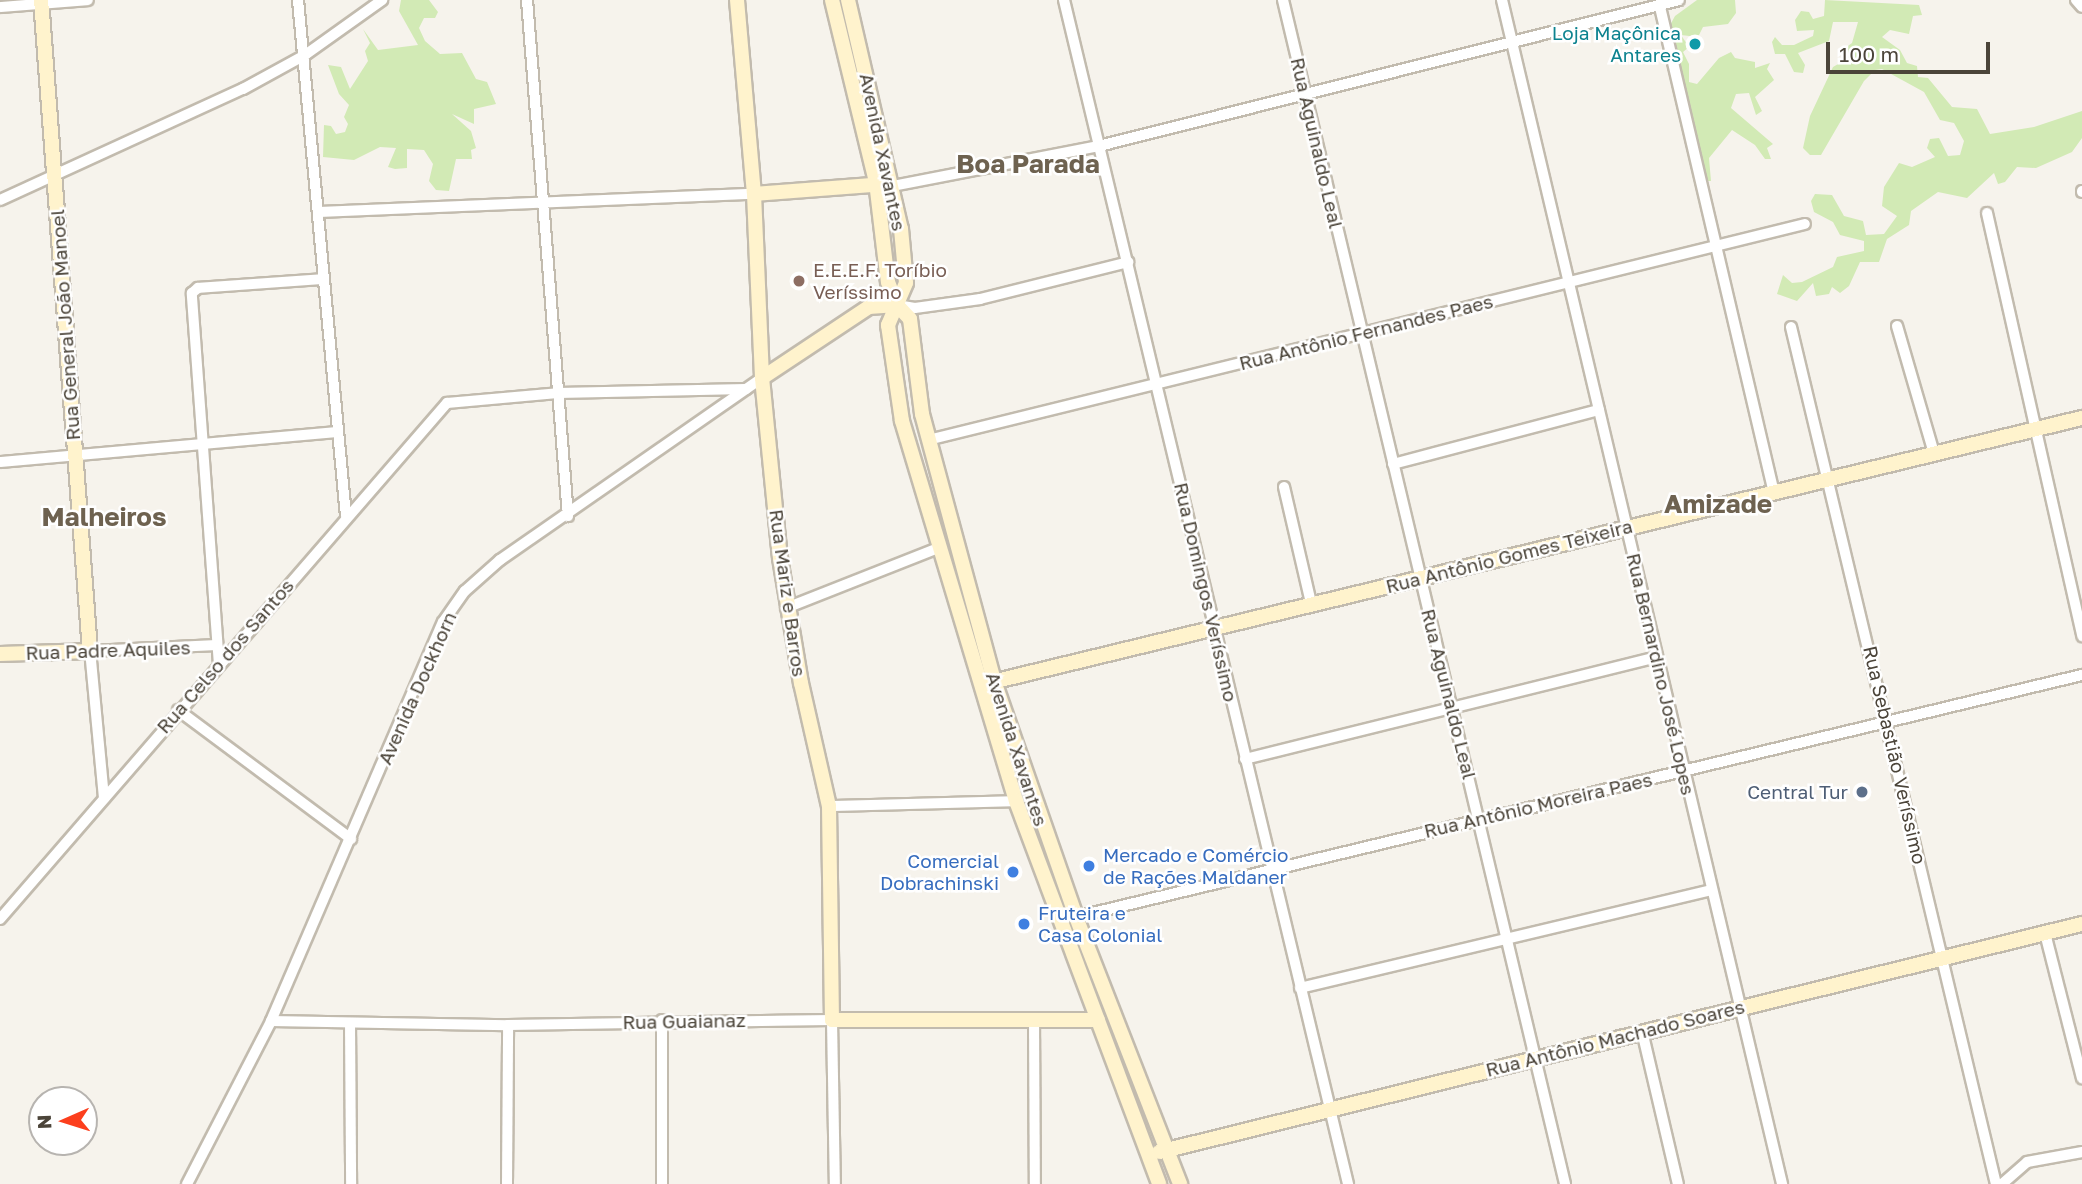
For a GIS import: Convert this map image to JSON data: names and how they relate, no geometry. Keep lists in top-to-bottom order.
{
  "streets": {
    "street": [
      "Rua Aguinaldo Leal",
      "Avenida Xavantes",
      "Rua General João Manoel",
      "Rua Antônio Fernandes Paes",
      "Rua Antônio Gomes Teixeira",
      "Rua Domingos Veríssimo",
      "Rua Mariz e Barros",
      "Rua Padre Aquiles",
      "Rua Celso dos Santos",
      "Rua Bernardino José Lopes",
      "Avenida Dockhorn",
      "Rua Sebastião Veríssimo",
      "Rua Antônio Moreira Paes",
      "Rua Guaianaz",
      "Rua Antônio Machado Soares"
    ]
  },
  "crossings": [
    ["Rua Aguinaldo Leal", "Rua Antônio Fernandes Paes"],
    ["Rua Aguinaldo Leal", "Rua Antônio Gomes Teixeira"],
    ["Rua Aguinaldo Leal", "Rua Antônio Moreira Paes"],
    ["Rua Aguinaldo Leal", "Rua Antônio Machado Soares"],
    ["Avenida Xavantes", "Rua Antônio Fernandes Paes"],
    ["Avenida Xavantes", "Rua Antônio Gomes Teixeira"],
    ["Avenida Xavantes", "Avenida Dockhorn"],
    ["Avenida Xavantes", "Rua Antônio Moreira Paes"],
    ["Avenida Xavantes", "Rua Guaianaz"],
    ["Avenida Xavantes", "Rua Antônio Machado Soares"],
    ["Rua General João Manoel", "Rua Padre Aquiles"],
    ["Rua Antônio Fernandes Paes", "Rua Domingos Veríssimo"],
    ["Rua Antônio Fernandes Paes", "Rua Bernardino José Lopes"],
    ["Rua Antônio Gomes Teixeira", "Rua Domingos Veríssimo"],
    ["Rua Antônio Gomes Teixeira", "Rua Bernardino José Lopes"],
    ["Rua Antônio Gomes Teixeira", "Rua Sebastião Veríssimo"],
    ["Rua Domingos Veríssimo", "Rua Antônio Moreira Paes"],
    ["Rua Domingos Veríssimo", "Rua Antônio Machado Soares"],
    ["Rua Mariz e Barros", "Avenida Dockhorn"],
    ["Rua Mariz e Barros", "Rua Guaianaz"],
    ["Rua Bernardino José Lopes", "Rua Antônio Moreira Paes"],
    ["Rua Bernardino José Lopes", "Rua Antônio Machado Soares"],
    ["Avenida Dockhorn", "Rua Guaianaz"],
    ["Rua Sebastião Veríssimo", "Rua Antônio Moreira Paes"],
    ["Rua Sebastião Veríssimo", "Rua Antônio Machado Soares"]
  ],
  "districts": ["Boa Parada", "Amizade", "Malheiros"],
  "places": [
    "Loja Maçônica Antares",
    "E.E.E.F. Toríbio Veríssimo",
    "Central Tur",
    "Mercado e Comércio de Rações Maldaner",
    "Comercial Dobrachinski",
    "Fruteira e Casa Colonial"
  ],
  "scale_bar": "100 m",
  "north": "left"
}
